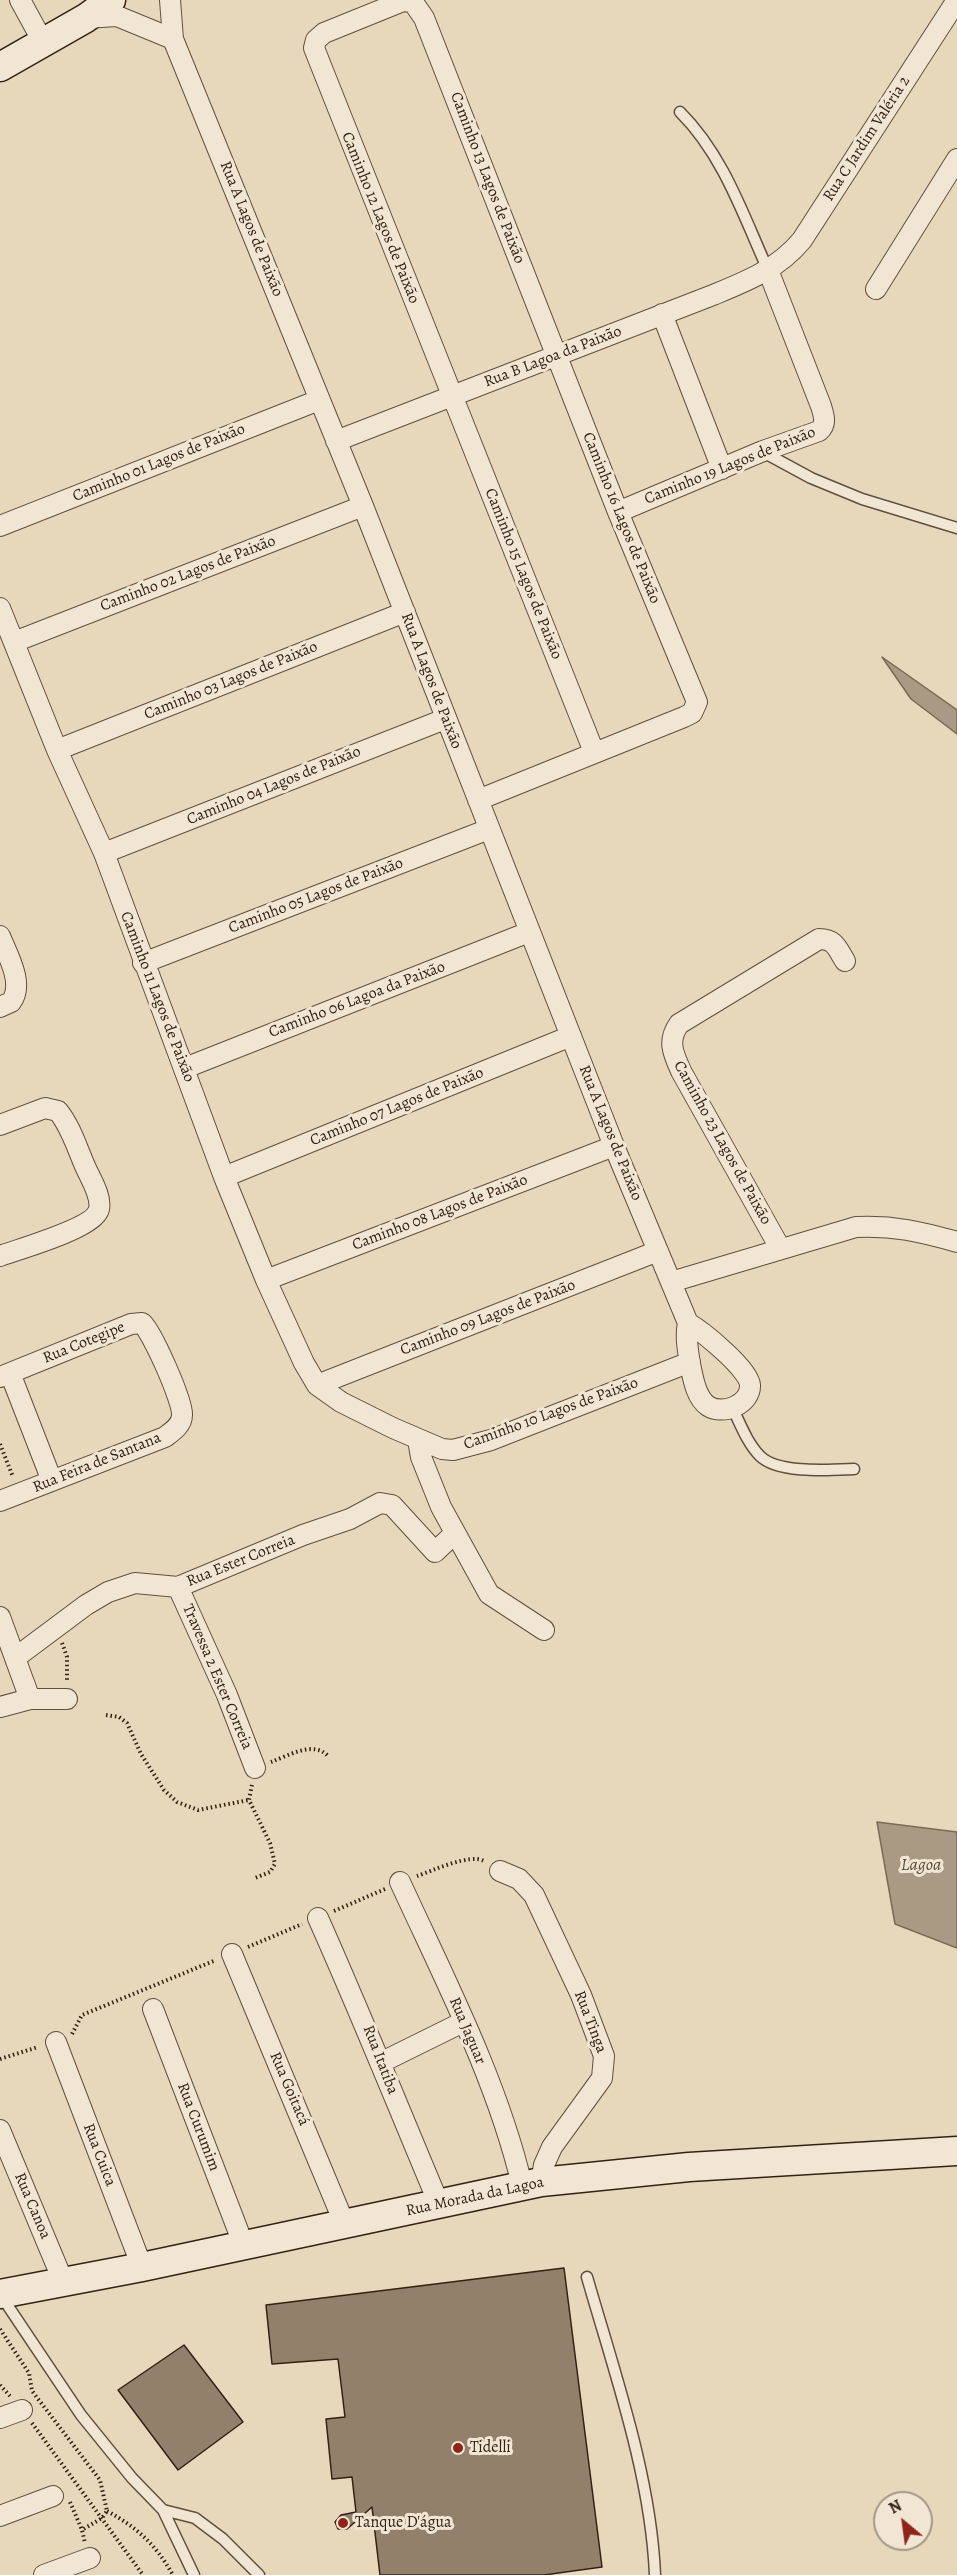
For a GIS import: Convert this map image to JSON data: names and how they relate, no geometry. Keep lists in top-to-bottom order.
{
  "streets": {
    "street": [
      "Rua C Jardim Valéria 2",
      "Caminho 13 Lagos de Paixão",
      "Caminho 12 Lagos de Paixão",
      "Rua A Lagos de Paixão",
      "Rua B Lagoa da Paixão",
      "Caminho 01 Lagos de Paixão",
      "Caminho 19 Lagos de Paixão",
      "Caminho 16 Lagos de Paixão",
      "Caminho 02 Lagos de Paixão",
      "Caminho 15 Lagos de Paixão",
      "Caminho 03 Lagos de Paixão",
      "Caminho 04 Lagos de Paixão",
      "Caminho 05 Lagos de Paixão",
      "Caminho 11 Lagos de Paixão",
      "Caminho 06 Lagoa da Paixão",
      "Caminho 07 Lagos de Paixão",
      "Caminho 23 Lagos de Paixão",
      "Caminho 08 Lagos de Paixão",
      "Caminho 09 Lagos de Paixão",
      "Rua Cotegipe",
      "Caminho 10 Lagos de Paixão",
      "Rua Feira de Santana",
      "Rua Ester Correia",
      "Travessa 2 Ester Correia",
      "Rua Tinga",
      "Rua Jaguar",
      "Rua Itatiba",
      "Rua Goitacá",
      "Rua Curumim",
      "Rua Cuica",
      "Rua Morada da Lagoa",
      "Rua Canoa"
    ]
  },
  "crossings": [
    ["Rua C Jardim Valéria 2", "Rua B Lagoa da Paixão"],
    ["Rua C Jardim Valéria 2", "Caminho 19 Lagos de Paixão"],
    ["Caminho 13 Lagos de Paixão", "Caminho 12 Lagos de Paixão"],
    ["Caminho 13 Lagos de Paixão", "Rua B Lagoa da Paixão"],
    ["Caminho 13 Lagos de Paixão", "Caminho 16 Lagos de Paixão"],
    ["Caminho 12 Lagos de Paixão", "Rua B Lagoa da Paixão"],
    ["Caminho 12 Lagos de Paixão", "Caminho 15 Lagos de Paixão"],
    ["Rua A Lagos de Paixão", "Rua B Lagoa da Paixão"],
    ["Rua A Lagos de Paixão", "Caminho 01 Lagos de Paixão"],
    ["Rua A Lagos de Paixão", "Caminho 16 Lagos de Paixão"],
    ["Rua A Lagos de Paixão", "Caminho 02 Lagos de Paixão"],
    ["Rua A Lagos de Paixão", "Caminho 03 Lagos de Paixão"],
    ["Rua A Lagos de Paixão", "Caminho 04 Lagos de Paixão"],
    ["Rua A Lagos de Paixão", "Caminho 05 Lagos de Paixão"],
    ["Rua A Lagos de Paixão", "Caminho 06 Lagoa da Paixão"],
    ["Rua A Lagos de Paixão", "Caminho 07 Lagos de Paixão"],
    ["Rua A Lagos de Paixão", "Caminho 08 Lagos de Paixão"],
    ["Rua A Lagos de Paixão", "Caminho 09 Lagos de Paixão"],
    ["Rua A Lagos de Paixão", "Caminho 10 Lagos de Paixão"],
    ["Rua B Lagoa da Paixão", "Caminho 19 Lagos de Paixão"],
    ["Rua B Lagoa da Paixão", "Caminho 16 Lagos de Paixão"],
    ["Rua B Lagoa da Paixão", "Caminho 15 Lagos de Paixão"],
    ["Caminho 19 Lagos de Paixão", "Caminho 16 Lagos de Paixão"],
    ["Caminho 16 Lagos de Paixão", "Caminho 15 Lagos de Paixão"],
    ["Caminho 02 Lagos de Paixão", "Caminho 11 Lagos de Paixão"],
    ["Caminho 03 Lagos de Paixão", "Caminho 11 Lagos de Paixão"],
    ["Caminho 04 Lagos de Paixão", "Caminho 11 Lagos de Paixão"],
    ["Caminho 05 Lagos de Paixão", "Caminho 11 Lagos de Paixão"],
    ["Caminho 11 Lagos de Paixão", "Caminho 06 Lagoa da Paixão"],
    ["Caminho 11 Lagos de Paixão", "Caminho 07 Lagos de Paixão"],
    ["Caminho 11 Lagos de Paixão", "Caminho 08 Lagos de Paixão"],
    ["Caminho 11 Lagos de Paixão", "Caminho 09 Lagos de Paixão"],
    ["Caminho 11 Lagos de Paixão", "Caminho 10 Lagos de Paixão"],
    ["Caminho 09 Lagos de Paixão", "Caminho 10 Lagos de Paixão"],
    ["Rua Cotegipe", "Rua Feira de Santana"],
    ["Rua Ester Correia", "Travessa 2 Ester Correia"],
    ["Rua Tinga", "Rua Jaguar"],
    ["Rua Tinga", "Rua Morada da Lagoa"],
    ["Rua Jaguar", "Rua Morada da Lagoa"],
    ["Rua Itatiba", "Rua Morada da Lagoa"],
    ["Rua Goitacá", "Rua Morada da Lagoa"],
    ["Rua Curumim", "Rua Morada da Lagoa"],
    ["Rua Cuica", "Rua Morada da Lagoa"],
    ["Rua Morada da Lagoa", "Rua Canoa"]
  ],
  "water": ["Lagoa"],
  "places": ["Tidelli", "Tanque D'água"],
  "north": "top left"
}
